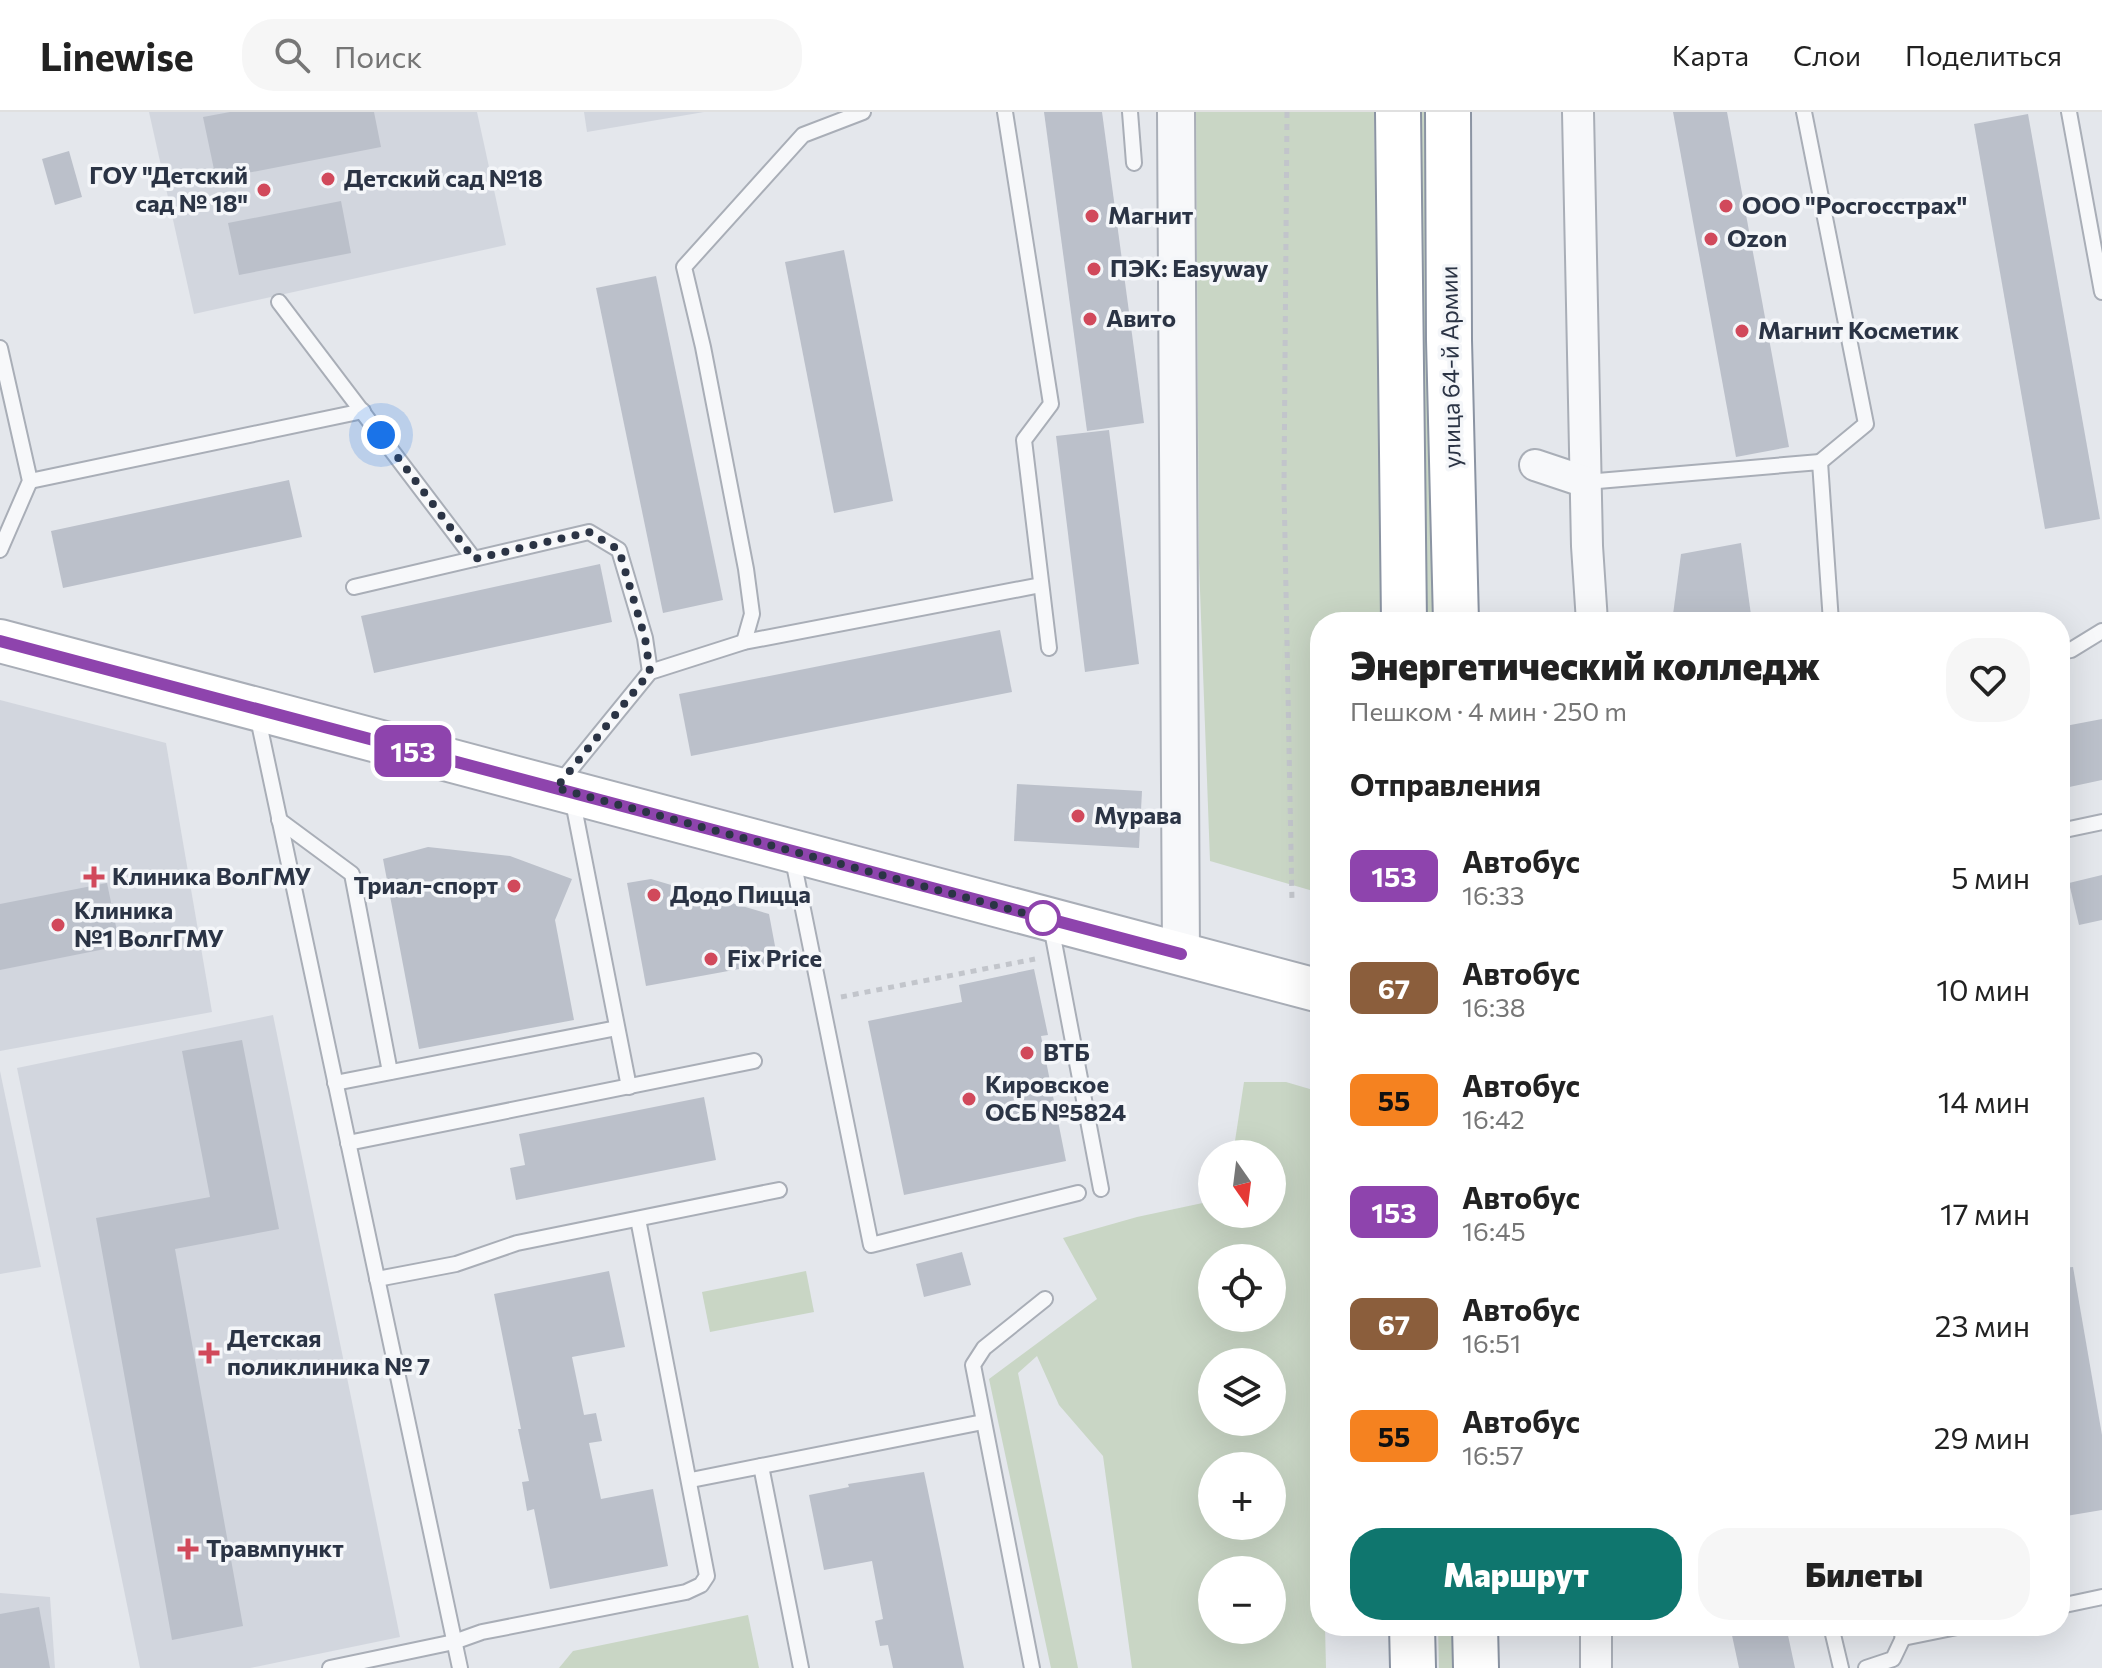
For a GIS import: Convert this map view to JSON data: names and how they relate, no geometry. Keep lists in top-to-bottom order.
{
  "streets": {
    "highway": ["улица 64-й Армии"]
  },
  "places": {
    "other": [
      "Детский сад №18",
      "ГОУ \"Детский сад № 18\"",
      "ООО \"Росгосстрах\"",
      "Магнит",
      "Ozon",
      "ПЭК: Easyway",
      "Авито",
      "Магнит Косметик",
      "Мурава",
      "Триал-спорт",
      "Додо Пицца",
      "Клиника №1 ВолгГМУ",
      "Fix Price",
      "ВТБ",
      "Кировское ОСБ №5824"
    ],
    "health": ["Клиника ВолГМУ", "Детская поликлиника № 7", "Травмпункт"]
  },
  "lines": ["bus line 153"],
  "north": "bottom",
  "page": {
    "header": "Linewise",
    "search": "Поиск",
    "nav": ["Карта", "Слои", "Поделиться"],
    "on_map": "153",
    "heading": [
      ["Энергетический колледж", "Пешком · 4 мин · 250 m"],
      "Отправления"
    ],
    "list": [
      {
        "mark": "153",
        "name": "Автобус",
        "note": "16:33",
        "value": "5 мин"
      },
      {
        "mark": "67",
        "name": "Автобус",
        "note": "16:38",
        "value": "10 мин"
      },
      {
        "mark": "55",
        "name": "Автобус",
        "note": "16:42",
        "value": "14 мин"
      },
      {
        "mark": "153",
        "name": "Автобус",
        "note": "16:45",
        "value": "17 мин"
      },
      {
        "mark": "67",
        "name": "Автобус",
        "note": "16:51",
        "value": "23 мин"
      },
      {
        "mark": "55",
        "name": "Автобус",
        "note": "16:57",
        "value": "29 мин"
      }
    ],
    "map_buttons": ["+", "−"],
    "buttons": ["Маршрут", "Билеты"]
  }
}
